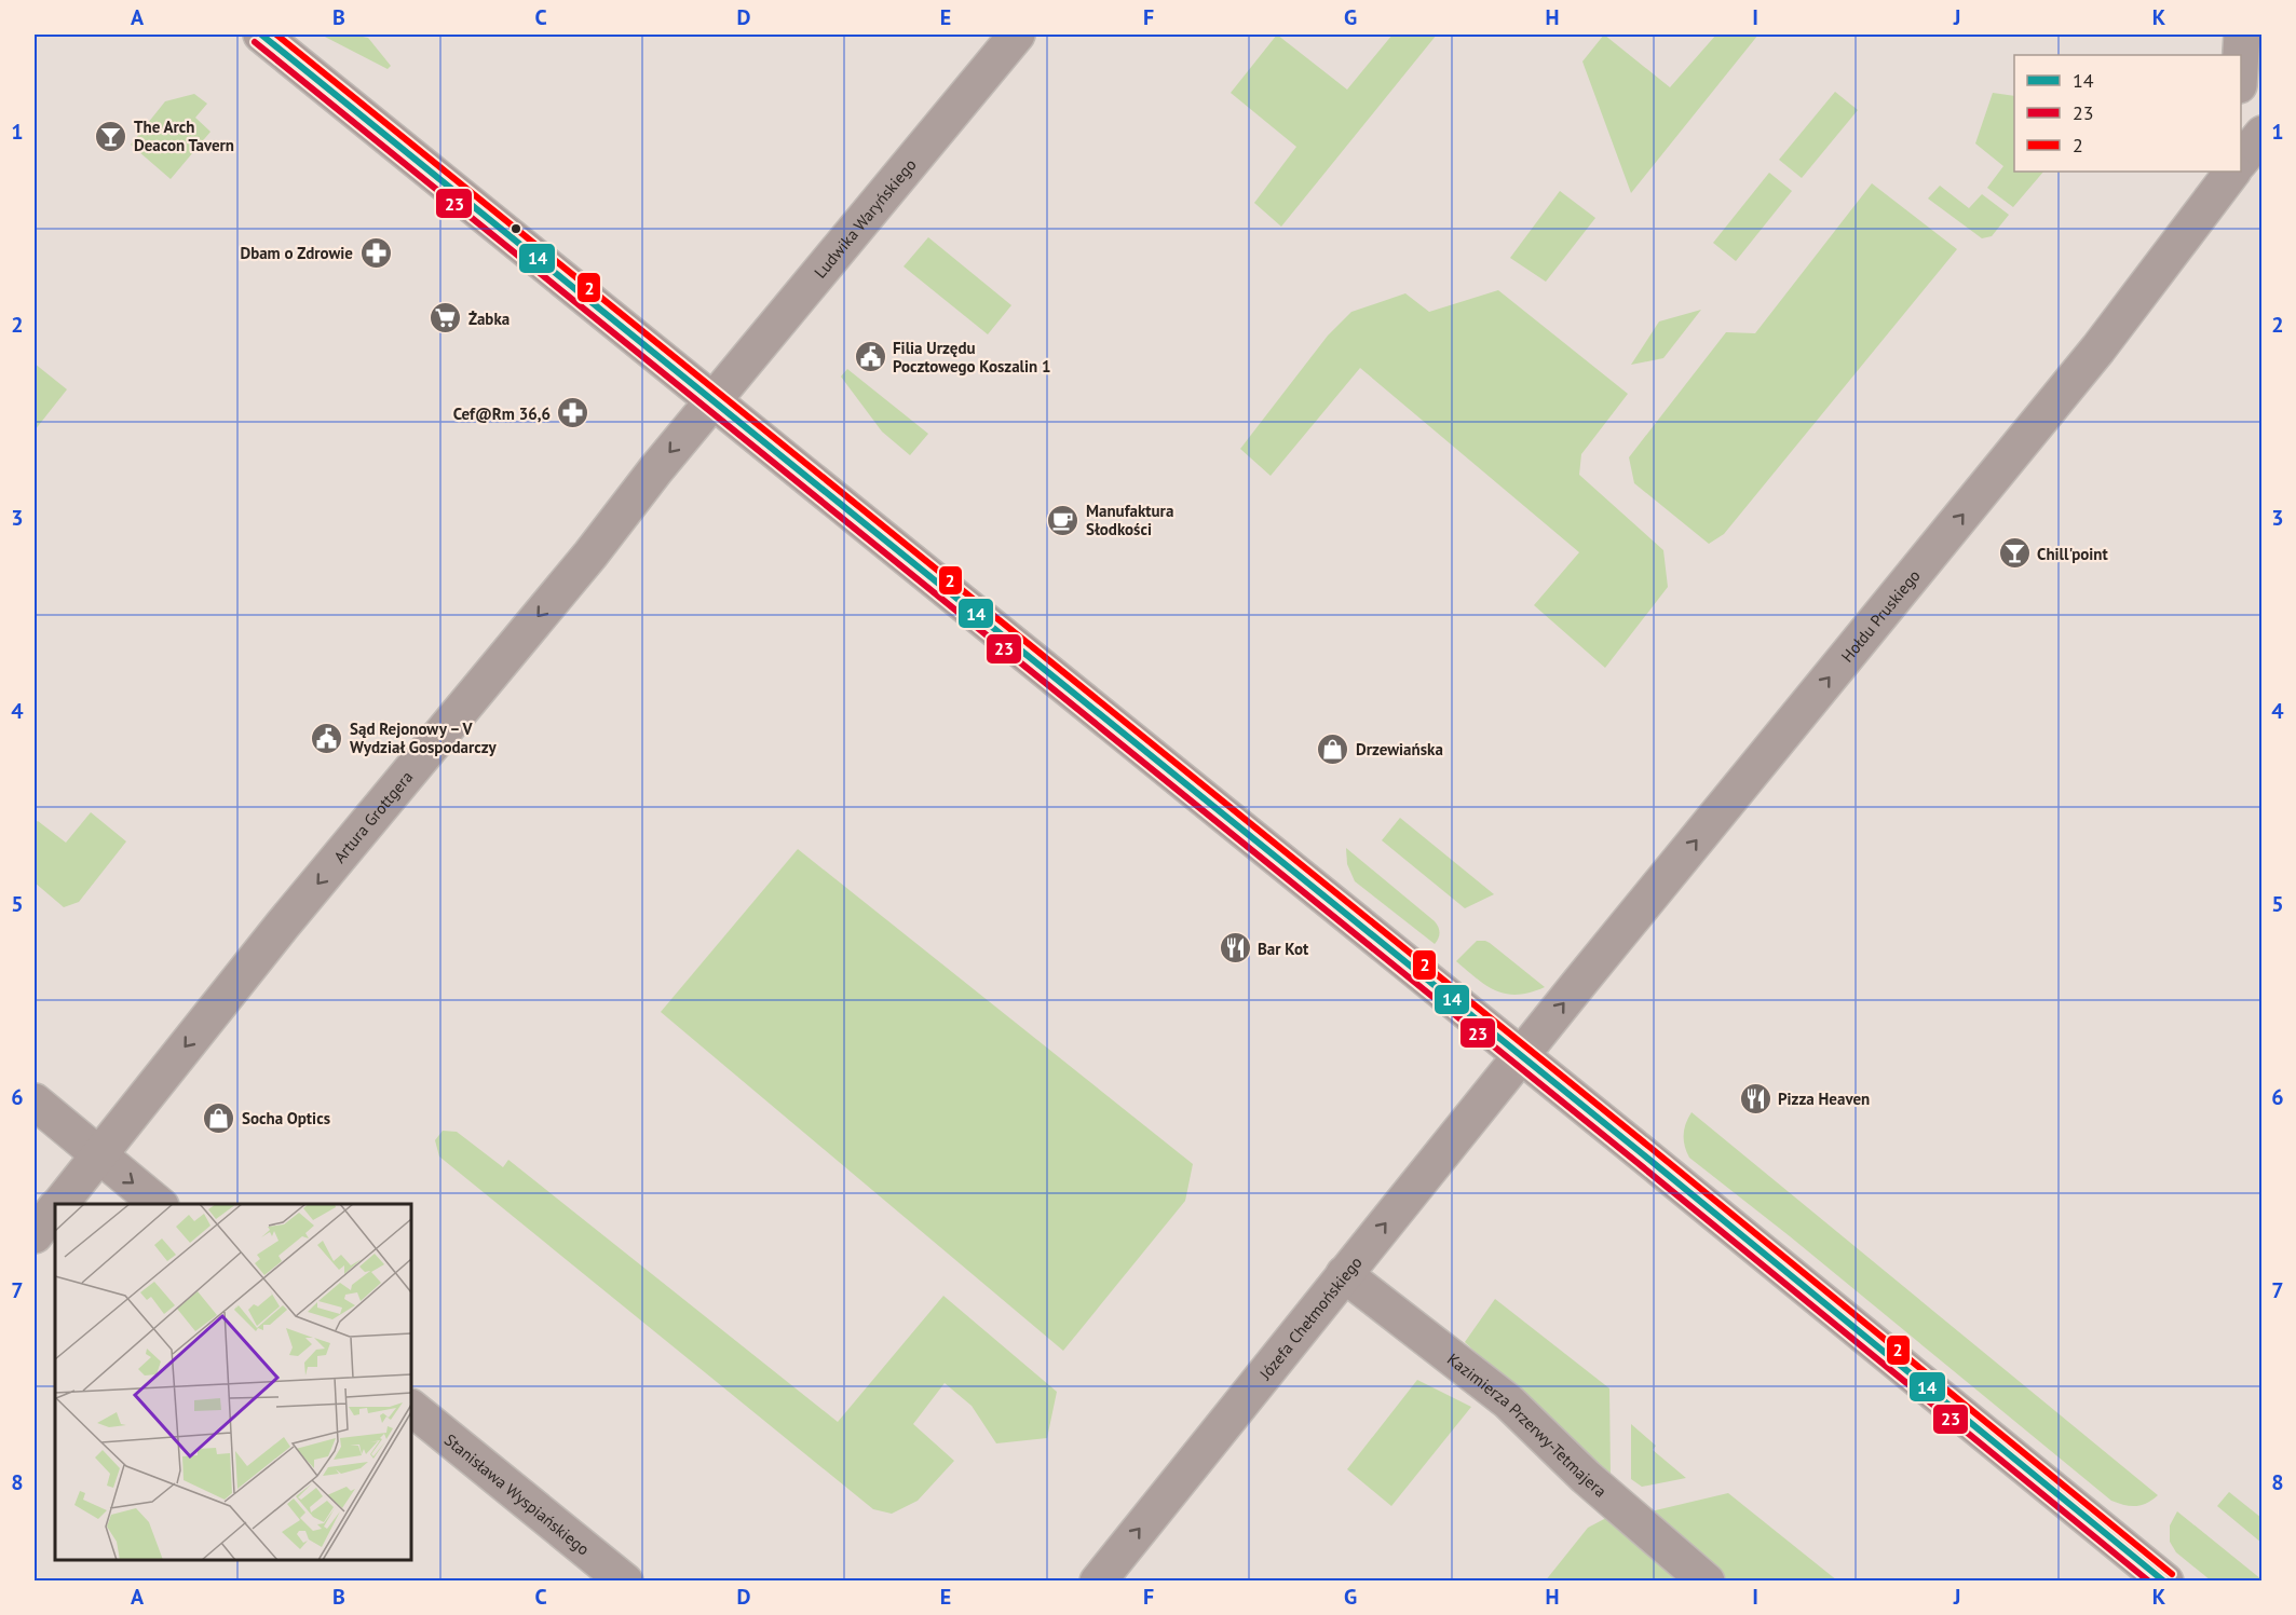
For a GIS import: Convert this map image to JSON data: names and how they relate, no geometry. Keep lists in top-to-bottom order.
{
  "streets": {
    "street": [
      "Ludwika Waryńskiego",
      "Hołdu Pruskiego",
      "Artura Grottgera",
      "Józefa Chełmońskiego",
      "Kazimierza Przerwy-Tetmajera",
      "Stanisława Wyspiańskiego"
    ]
  },
  "crossings": [
    ["Ludwika Waryńskiego", "Artura Grottgera"],
    ["Hołdu Pruskiego", "Józefa Chełmońskiego"],
    ["Józefa Chełmońskiego", "Kazimierza Przerwy-Tetmajera"]
  ],
  "one_way": ["Hołdu Pruskiego", "Artura Grottgera", "Józefa Chełmońskiego"],
  "places": {
    "bar": ["The Arch Deacon Tavern", "Chill'point"],
    "pharmacy": ["Dbam o Zdrowie", "Cef@Rm 36,6"],
    "supermarket": ["Żabka"],
    "public building": ["Filia Urzędu Pocztowego Koszalin 1", "Sąd Rejonowy – V Wydział Gospodarczy"],
    "cafe": ["Manufaktura Słodkości"],
    "shop": ["Drzewiańska", "Socha Optics"],
    "restaurant": ["Bar Kot", "Pizza Heaven"]
  },
  "lines": ["transit line 14", "transit line 2", "transit line 23"],
  "legend": ["14", "23", "2"],
  "grid": {
    "columns": [
      "A",
      "B",
      "C",
      "D",
      "E",
      "F",
      "G",
      "H",
      "I",
      "J",
      "K"
    ],
    "rows": [
      "1",
      "2",
      "3",
      "4",
      "5",
      "6",
      "7",
      "8"
    ]
  }
}
